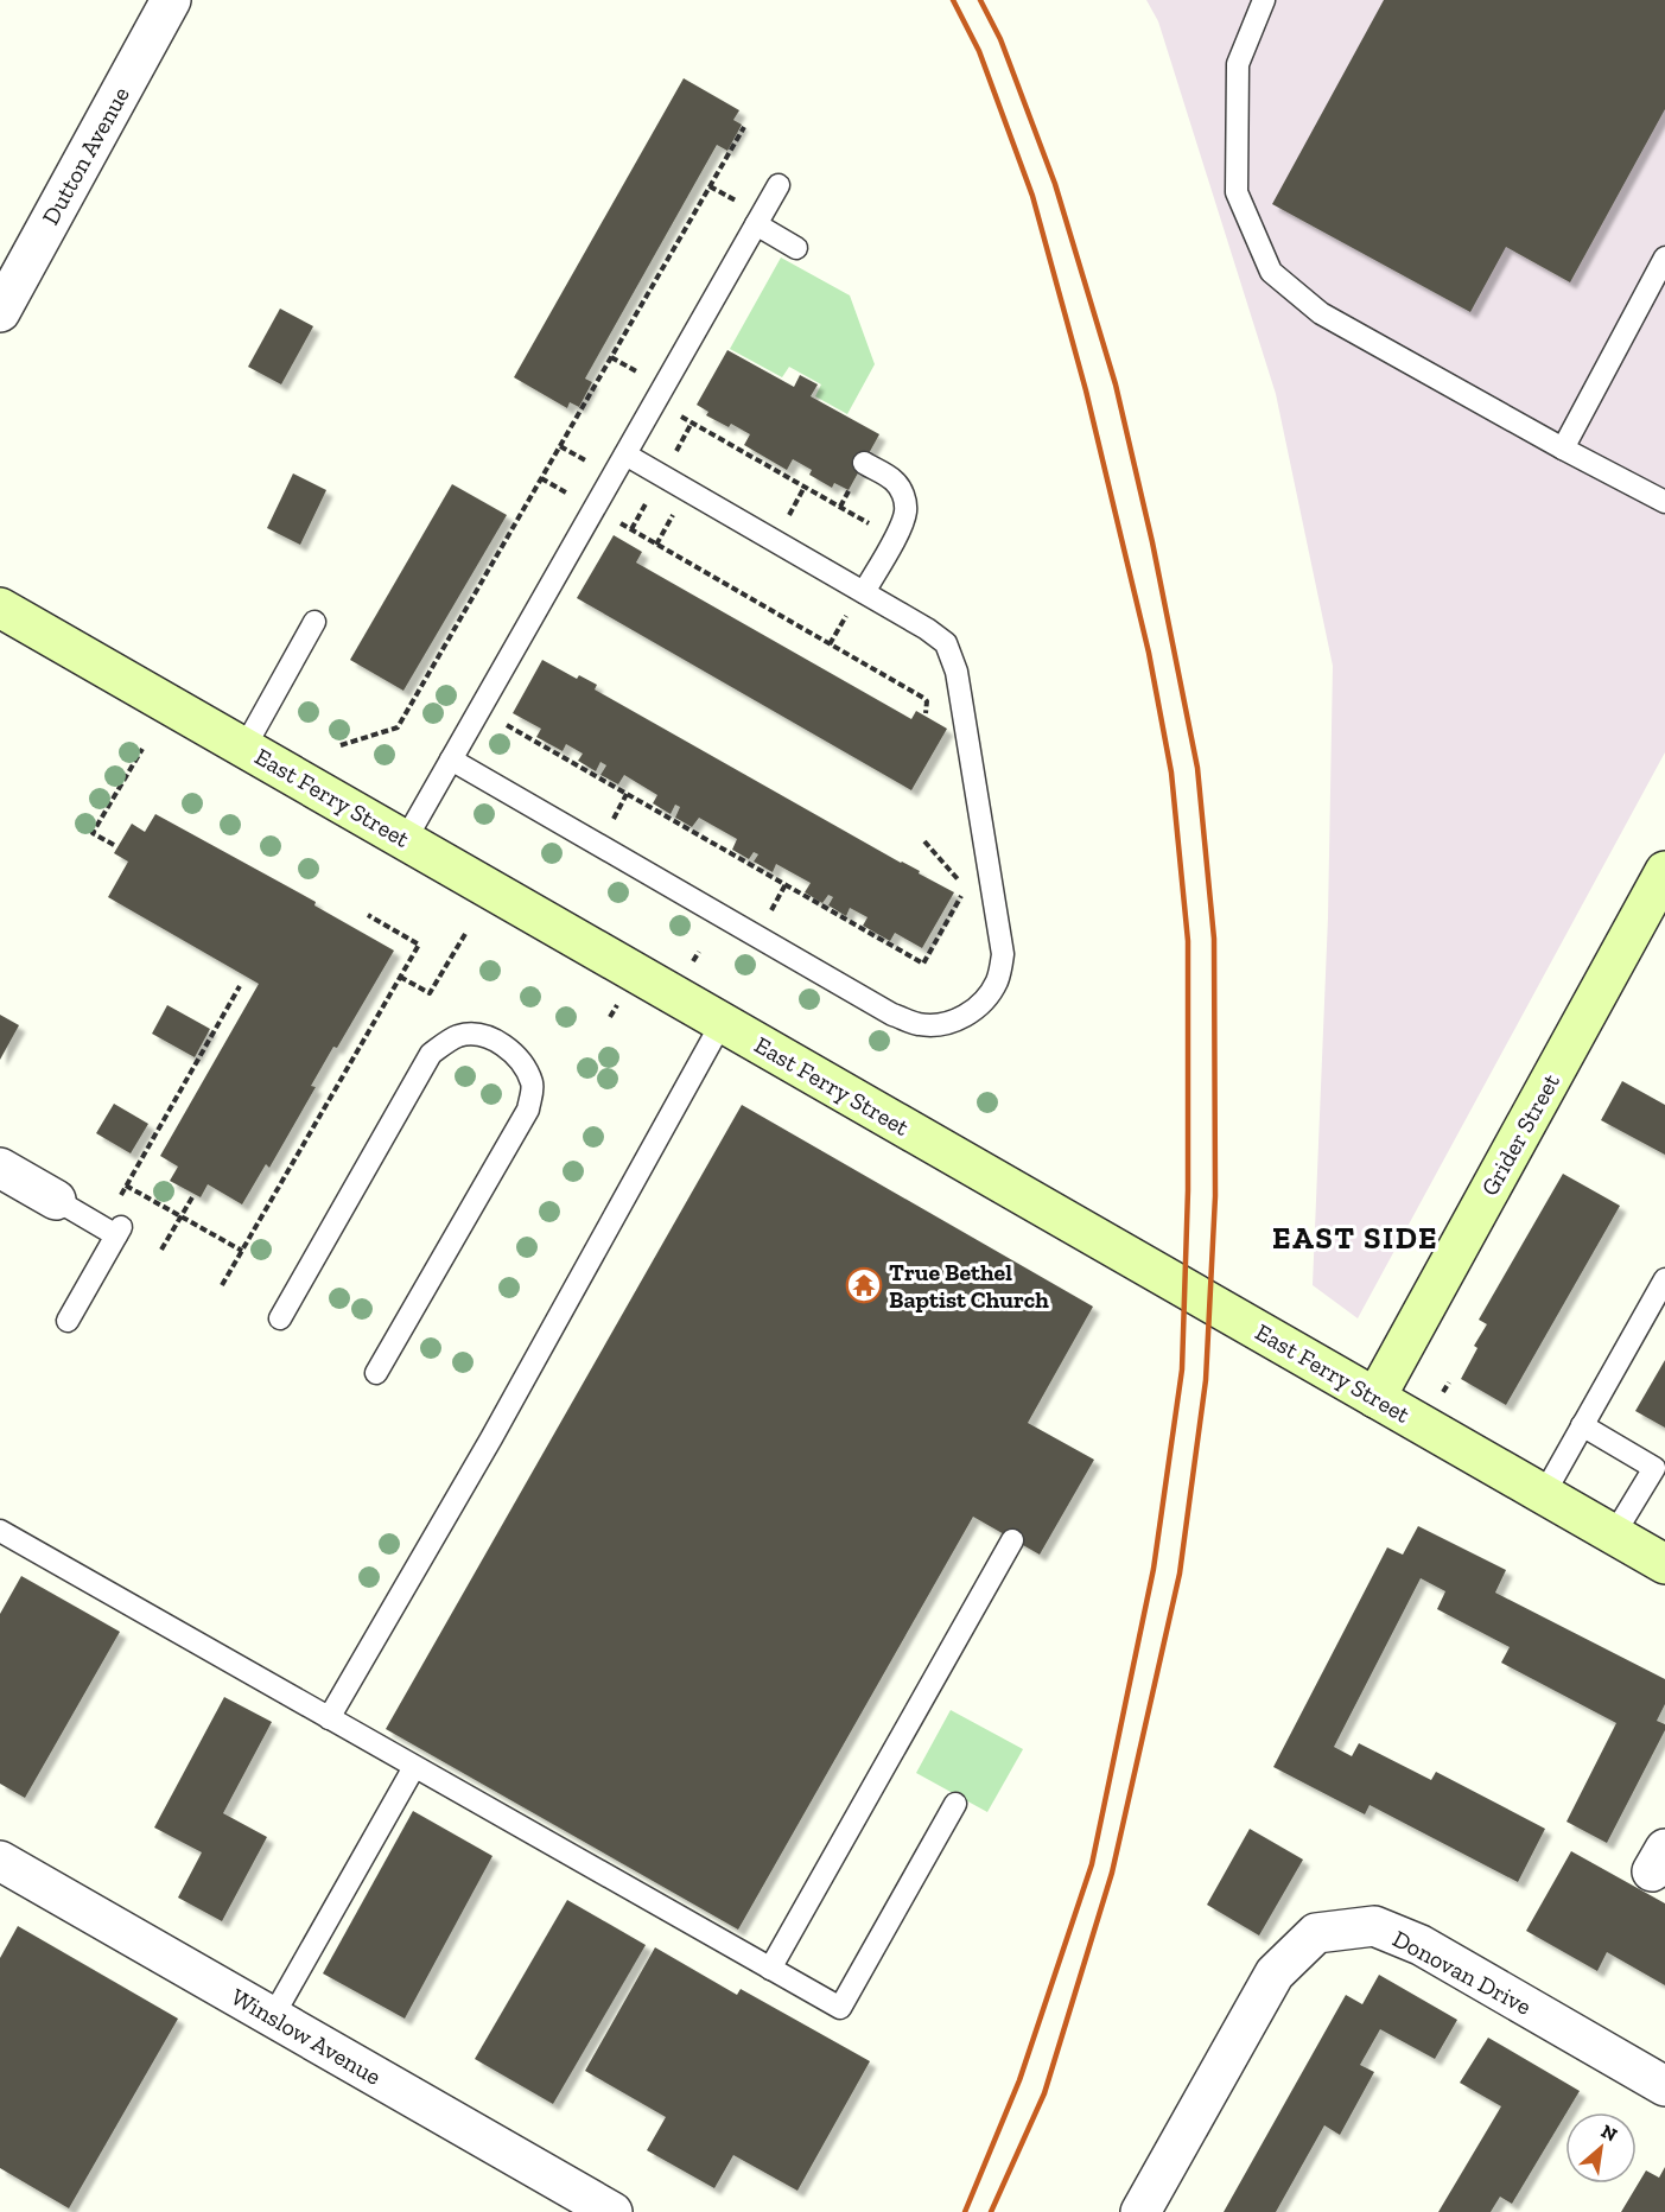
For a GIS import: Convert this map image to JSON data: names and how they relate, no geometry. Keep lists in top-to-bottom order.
{
  "streets": {
    "street": [
      "Dutton Avenue",
      "East Ferry Street",
      "Grider Street",
      "Donovan Drive",
      "Winslow Avenue"
    ]
  },
  "crossings": [
    ["East Ferry Street", "Grider Street"]
  ],
  "districts": ["EAST SIDE"],
  "places": {
    "temple": ["True Bethel Baptist Church"]
  },
  "north": "top right"
}
